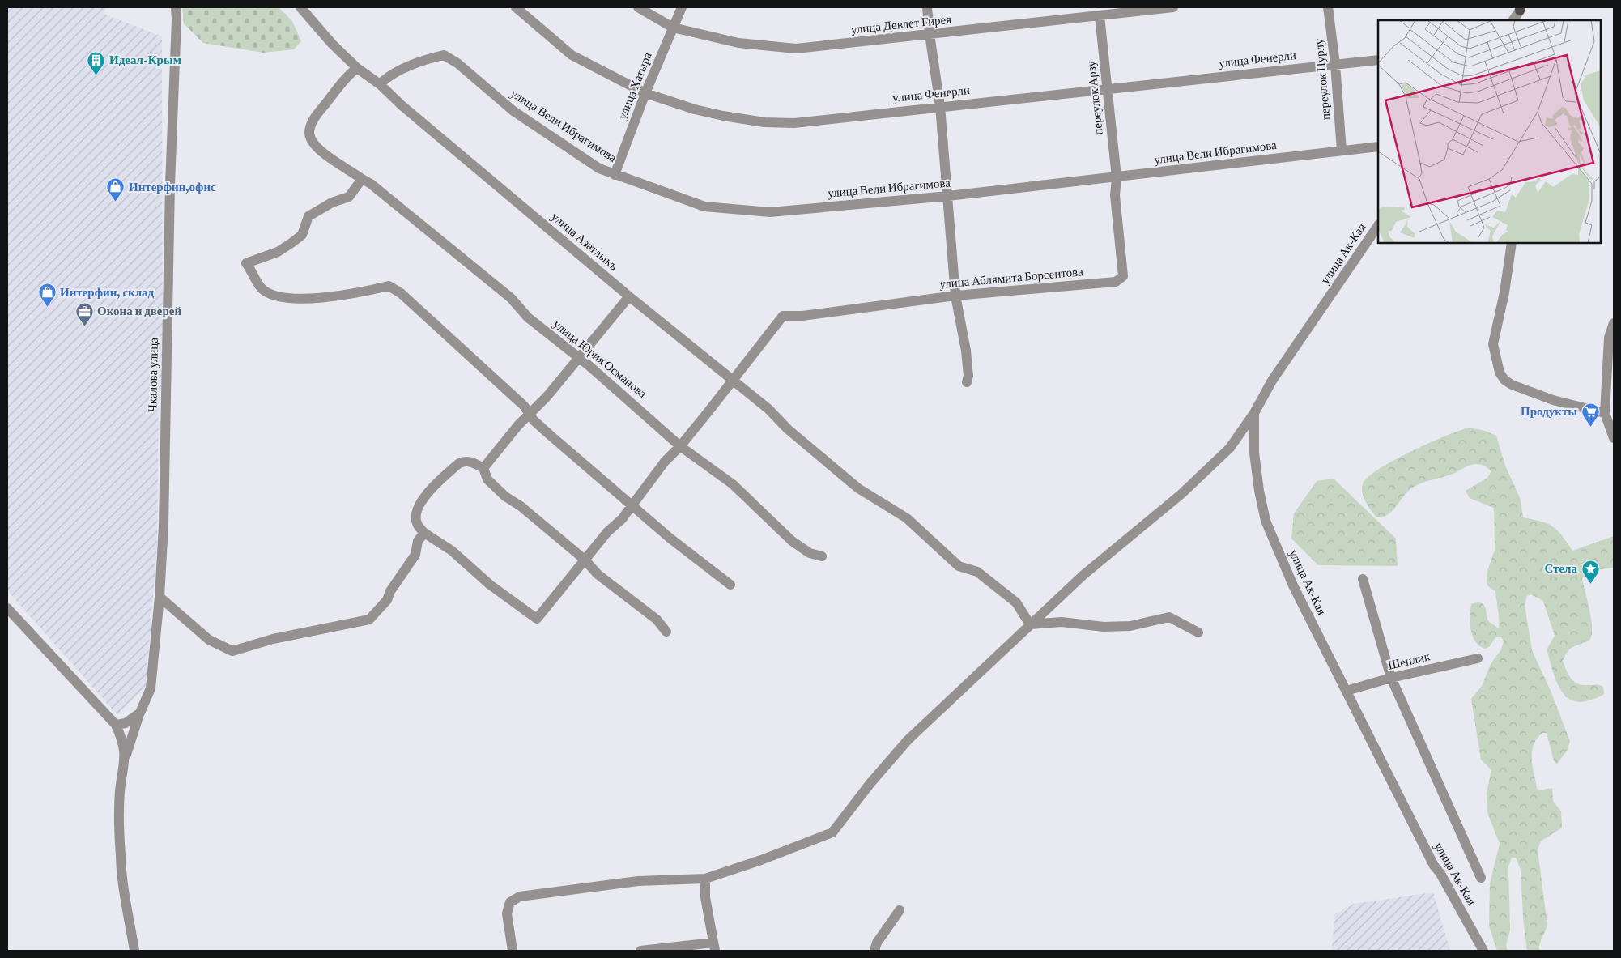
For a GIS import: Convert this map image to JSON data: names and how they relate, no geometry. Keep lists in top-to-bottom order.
{
  "streets": {
    "street": [
      "улица Девлет Гирея",
      "улица Фенерли",
      "переулок Нурлу",
      "улица Хатыра",
      "переулок Арзу",
      "улица Вели Ибрагимова",
      "улица Азатлыкъ",
      "улица Ак-Кая",
      "улица Аблямита Борсеитова",
      "улица Юрия Османова",
      "Чкалова улица",
      "Шенлик"
    ]
  },
  "crossings": [
    ["улица Девлет Гирея", "улица Хатыра"],
    ["улица Девлет Гирея", "переулок Арзу"],
    ["улица Фенерли", "переулок Нурлу"],
    ["улица Фенерли", "улица Хатыра"],
    ["улица Фенерли", "переулок Арзу"],
    ["переулок Нурлу", "улица Вели Ибрагимова"],
    ["улица Хатыра", "улица Вели Ибрагимова"],
    ["переулок Арзу", "улица Вели Ибрагимова"],
    ["переулок Арзу", "улица Аблямита Борсеитова"],
    ["улица Вели Ибрагимова", "улица Азатлыкъ"],
    ["улица Вели Ибрагимова", "улица Аблямита Борсеитова"],
    ["улица Азатлыкъ", "улица Аблямита Борсеитова"],
    ["улица Азатлыкъ", "улица Юрия Османова"],
    ["улица Ак-Кая", "Шенлик"]
  ],
  "places": {
    "building": ["Идеал-Крым"],
    "shop": ["Интерфин,офис", "Интерфин, склад"],
    "office": ["Окона и дверей"],
    "supermarket": ["Продукты"],
    "place": ["Стела"]
  }
}
